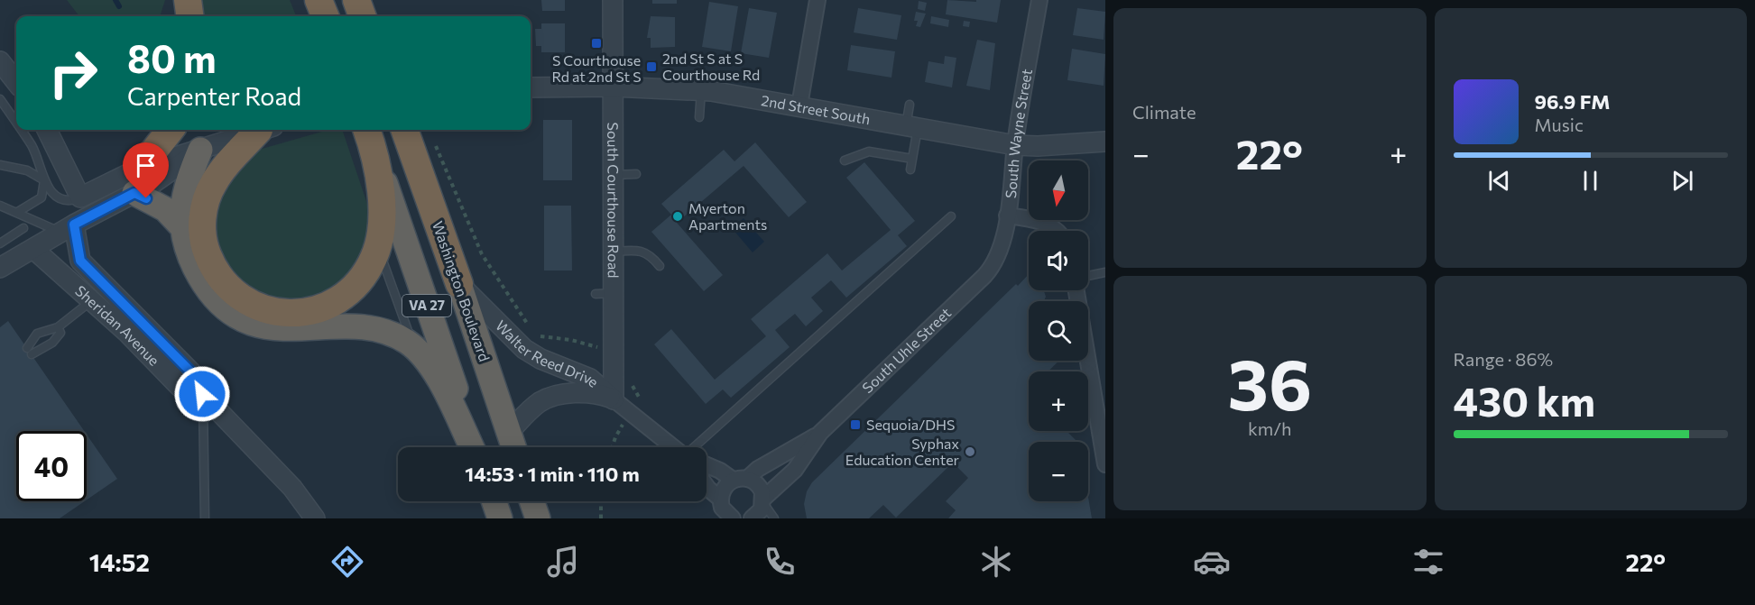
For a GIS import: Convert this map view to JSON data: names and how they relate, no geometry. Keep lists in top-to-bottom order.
{
  "streets": {
    "highway": ["Washington Boulevard", "VA 27"],
    "street": [
      "2nd Street South",
      "South Wayne Street",
      "South Courthouse Road",
      "Sheridan Avenue",
      "South Uhle Street",
      "Walter Reed Drive"
    ]
  },
  "crossings": [
    ["2nd Street South", "South Wayne Street"],
    ["2nd Street South", "South Courthouse Road"],
    ["South Wayne Street", "South Uhle Street"],
    ["South Courthouse Road", "Walter Reed Drive"],
    ["Washington Boulevard", "Walter Reed Drive"]
  ],
  "places": {
    "transit": ["S Courthouse Rd at 2nd St S", "2nd St S at S Courthouse Rd", "Sequoia/DHS"],
    "other": ["Myerton Apartments", "Syphax Education Center"]
  },
  "north": "bottom",
  "page": {
    "tile": [
      "Climate",
      ["36", "km/h"],
      ["Range · 86%", "430 km"]
    ],
    "turn": ["80 m", "Carpenter Road"],
    "song": ["96.9 FM", "Music"],
    "heat": ["−", "22°", "+"],
    "map_buttons": ["+", "−"],
    "limit": "40",
    "trip": "14:53 · 1 min · 110 m",
    "tabs": ["14:52", "22°"]
  }
}
